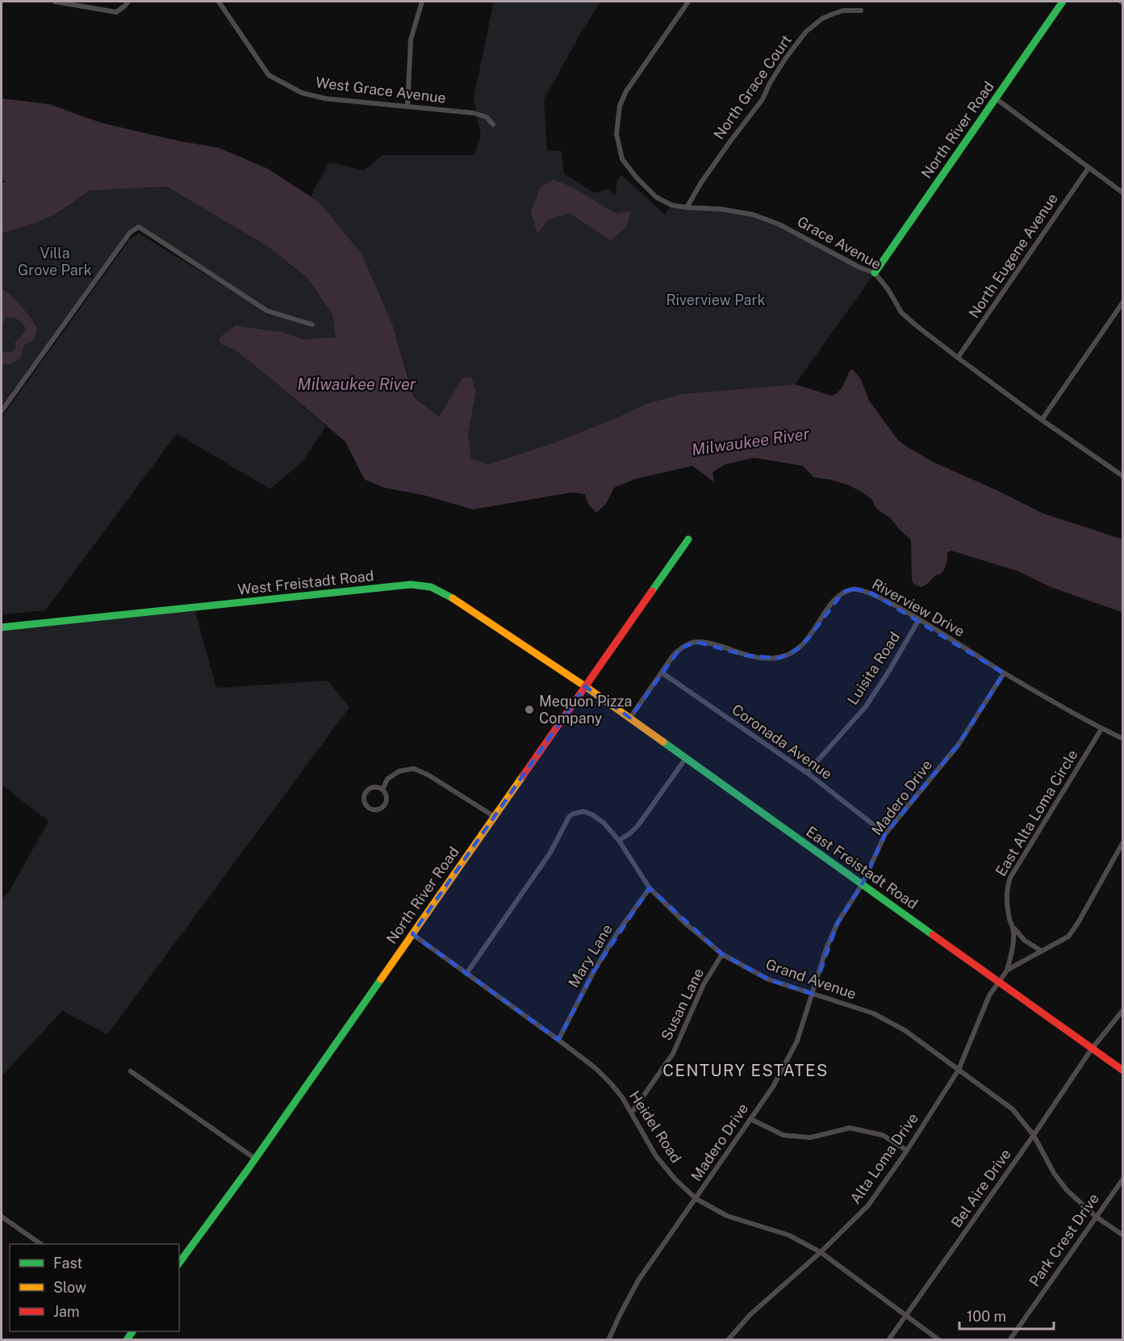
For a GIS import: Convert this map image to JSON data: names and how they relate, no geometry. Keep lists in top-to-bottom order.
{
  "streets": {
    "street": [
      "North Grace Court",
      "West Grace Avenue",
      "North River Road",
      "Grace Avenue",
      "North Eugene Avenue",
      "West Freistadt Road",
      "Riverview Drive",
      "Luisita Road",
      "Coronada Avenue",
      "Madero Drive",
      "East Alta Loma Circle",
      "East Freistadt Road",
      "Mary Lane",
      "Grand Avenue",
      "Susan Lane",
      "Heidel Road",
      "Alta Loma Drive",
      "Bel Aire Drive",
      "Park Crest Drive"
    ]
  },
  "crossings": [
    ["North Grace Court", "Grace Avenue"],
    ["North River Road", "Grace Avenue"],
    ["North River Road", "West Freistadt Road"],
    ["North River Road", "East Freistadt Road"],
    ["North River Road", "Heidel Road"],
    ["Grace Avenue", "North Eugene Avenue"],
    ["West Freistadt Road", "East Freistadt Road"],
    ["Riverview Drive", "Luisita Road"],
    ["Riverview Drive", "Coronada Avenue"],
    ["Riverview Drive", "Madero Drive"],
    ["Riverview Drive", "East Alta Loma Circle"],
    ["Riverview Drive", "East Freistadt Road"],
    ["Luisita Road", "Coronada Avenue"],
    ["Coronada Avenue", "Madero Drive"],
    ["Madero Drive", "East Freistadt Road"],
    ["Madero Drive", "Grand Avenue"],
    ["Madero Drive", "Heidel Road"],
    ["East Alta Loma Circle", "Alta Loma Drive"],
    ["East Freistadt Road", "Alta Loma Drive"],
    ["East Freistadt Road", "Bel Aire Drive"],
    ["Mary Lane", "Grand Avenue"],
    ["Mary Lane", "Heidel Road"],
    ["Grand Avenue", "Susan Lane"],
    ["Grand Avenue", "Heidel Road"],
    ["Grand Avenue", "Alta Loma Drive"],
    ["Grand Avenue", "Bel Aire Drive"],
    ["Grand Avenue", "Park Crest Drive"],
    ["Susan Lane", "Heidel Road"],
    ["Heidel Road", "Alta Loma Drive"],
    ["Heidel Road", "Bel Aire Drive"]
  ],
  "districts": ["CENTURY ESTATES"],
  "water": ["Milwaukee River"],
  "parks": ["Villa Grove Park", "Riverview Park"],
  "places": ["Mequon Pizza Company"],
  "legend": ["Fast", "Slow", "Jam"],
  "scale_bar": "100 m"
}
